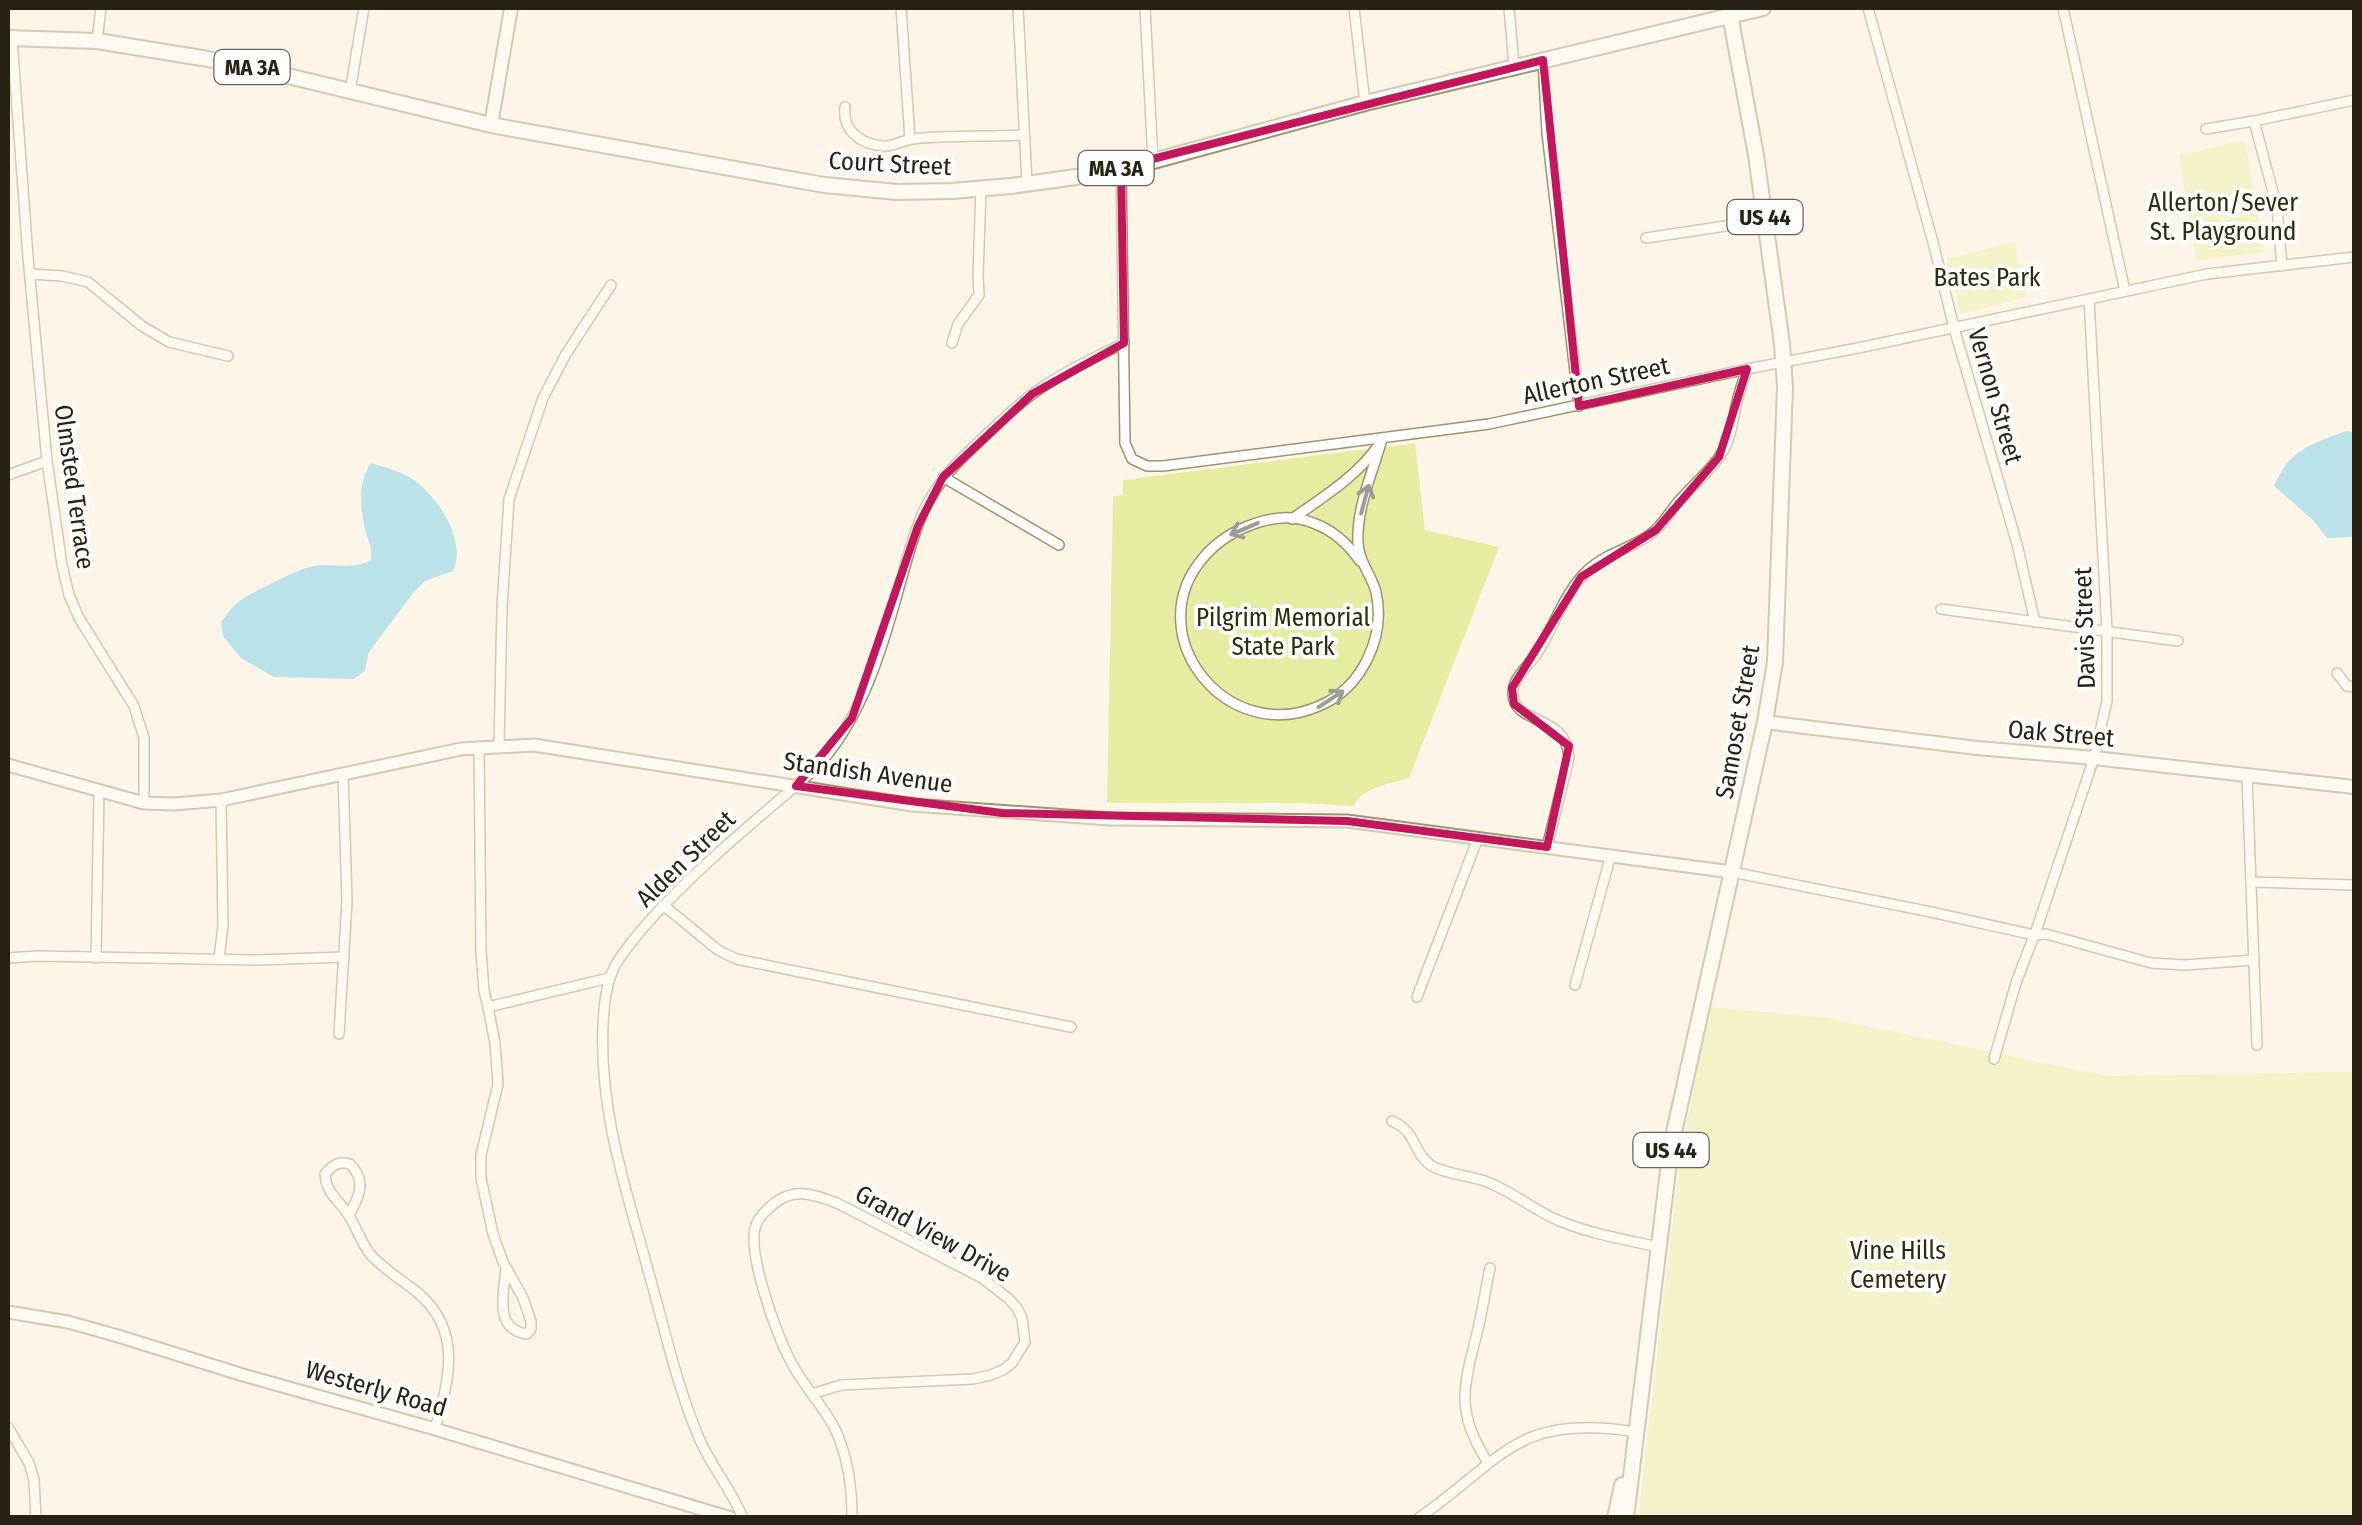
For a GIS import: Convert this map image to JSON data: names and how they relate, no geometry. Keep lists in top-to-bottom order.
{
  "streets": {
    "main road": [
      "MA 3A",
      "Court Street",
      "US 44",
      "Samoset Street",
      "Oak Street"
    ],
    "street": [
      "Allerton Street",
      "Vernon Street",
      "Olmsted Terrace",
      "Davis Street",
      "Standish Avenue",
      "Alden Street",
      "Grand View Drive",
      "Westerly Road"
    ]
  },
  "crossings": [
    ["Court Street", "Allerton Street"],
    ["Court Street", "Olmsted Terrace"],
    ["Court Street", "Samoset Street"],
    ["Allerton Street", "Vernon Street"],
    ["Allerton Street", "Davis Street"],
    ["Allerton Street", "Samoset Street"],
    ["Allerton Street", "Alden Street"],
    ["Olmsted Terrace", "Standish Avenue"],
    ["Davis Street", "Oak Street"],
    ["Samoset Street", "Oak Street"],
    ["Samoset Street", "Standish Avenue"],
    ["Standish Avenue", "Alden Street"]
  ],
  "parks": [
    "Allerton/Sever St. Playground",
    "Bates Park",
    "Pilgrim Memorial State Park",
    "Vine Hills Cemetery"
  ]
}
